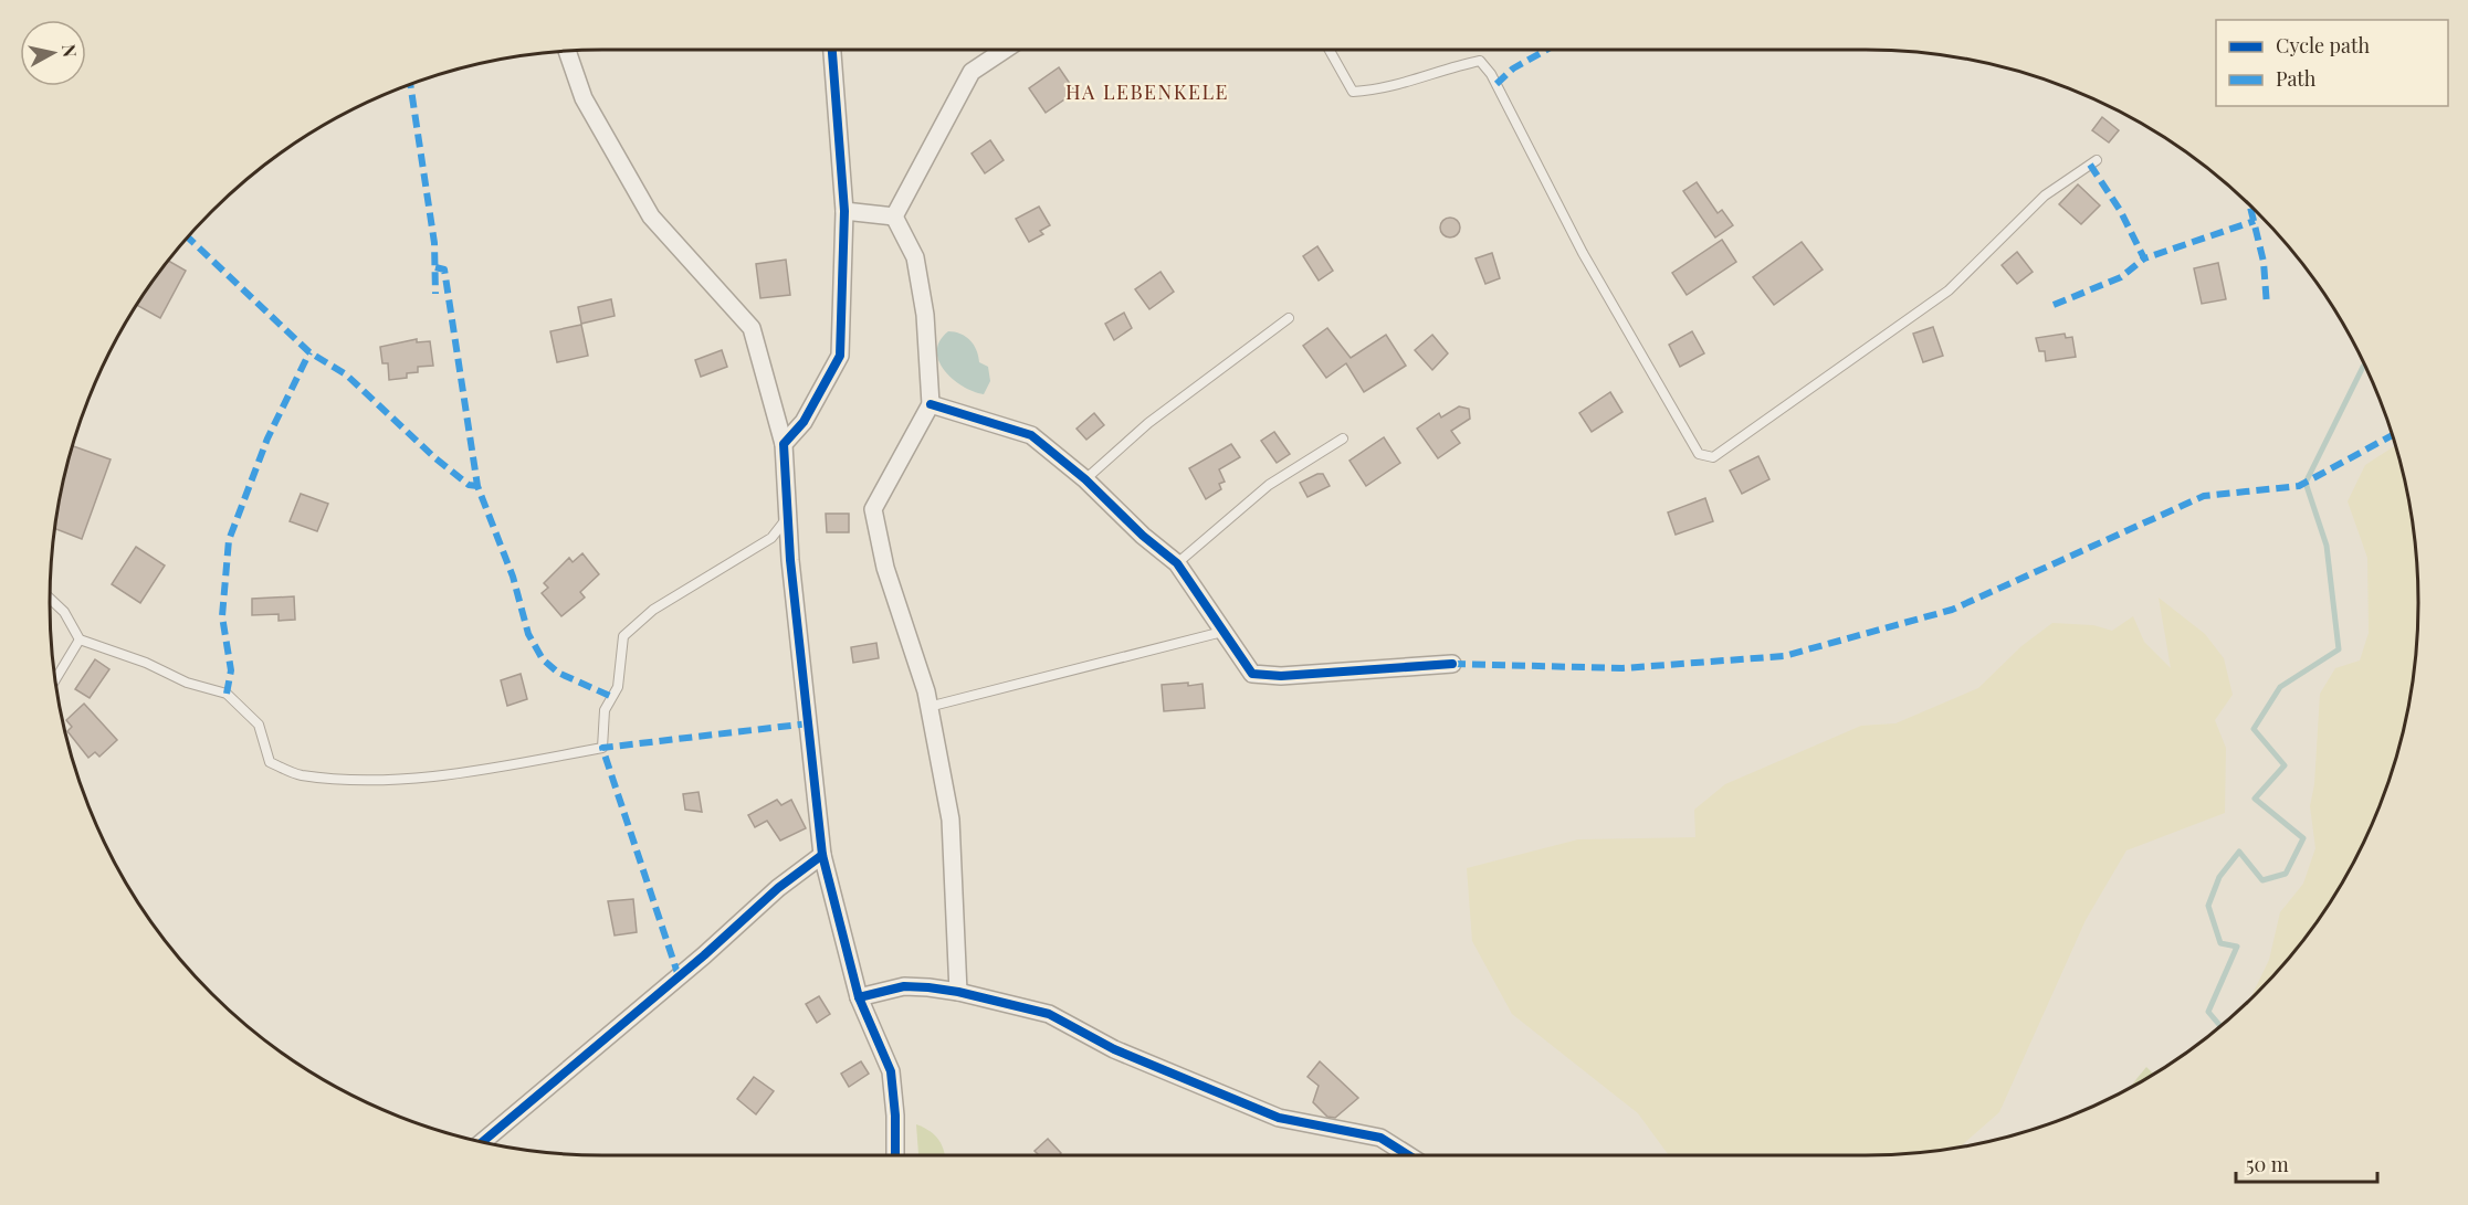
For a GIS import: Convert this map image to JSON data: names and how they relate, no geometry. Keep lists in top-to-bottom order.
{
  "districts": ["HA LEBENKELE"],
  "legend": ["Cycle path", "Path"],
  "scale_bar": "50 m",
  "north": "right"
}
